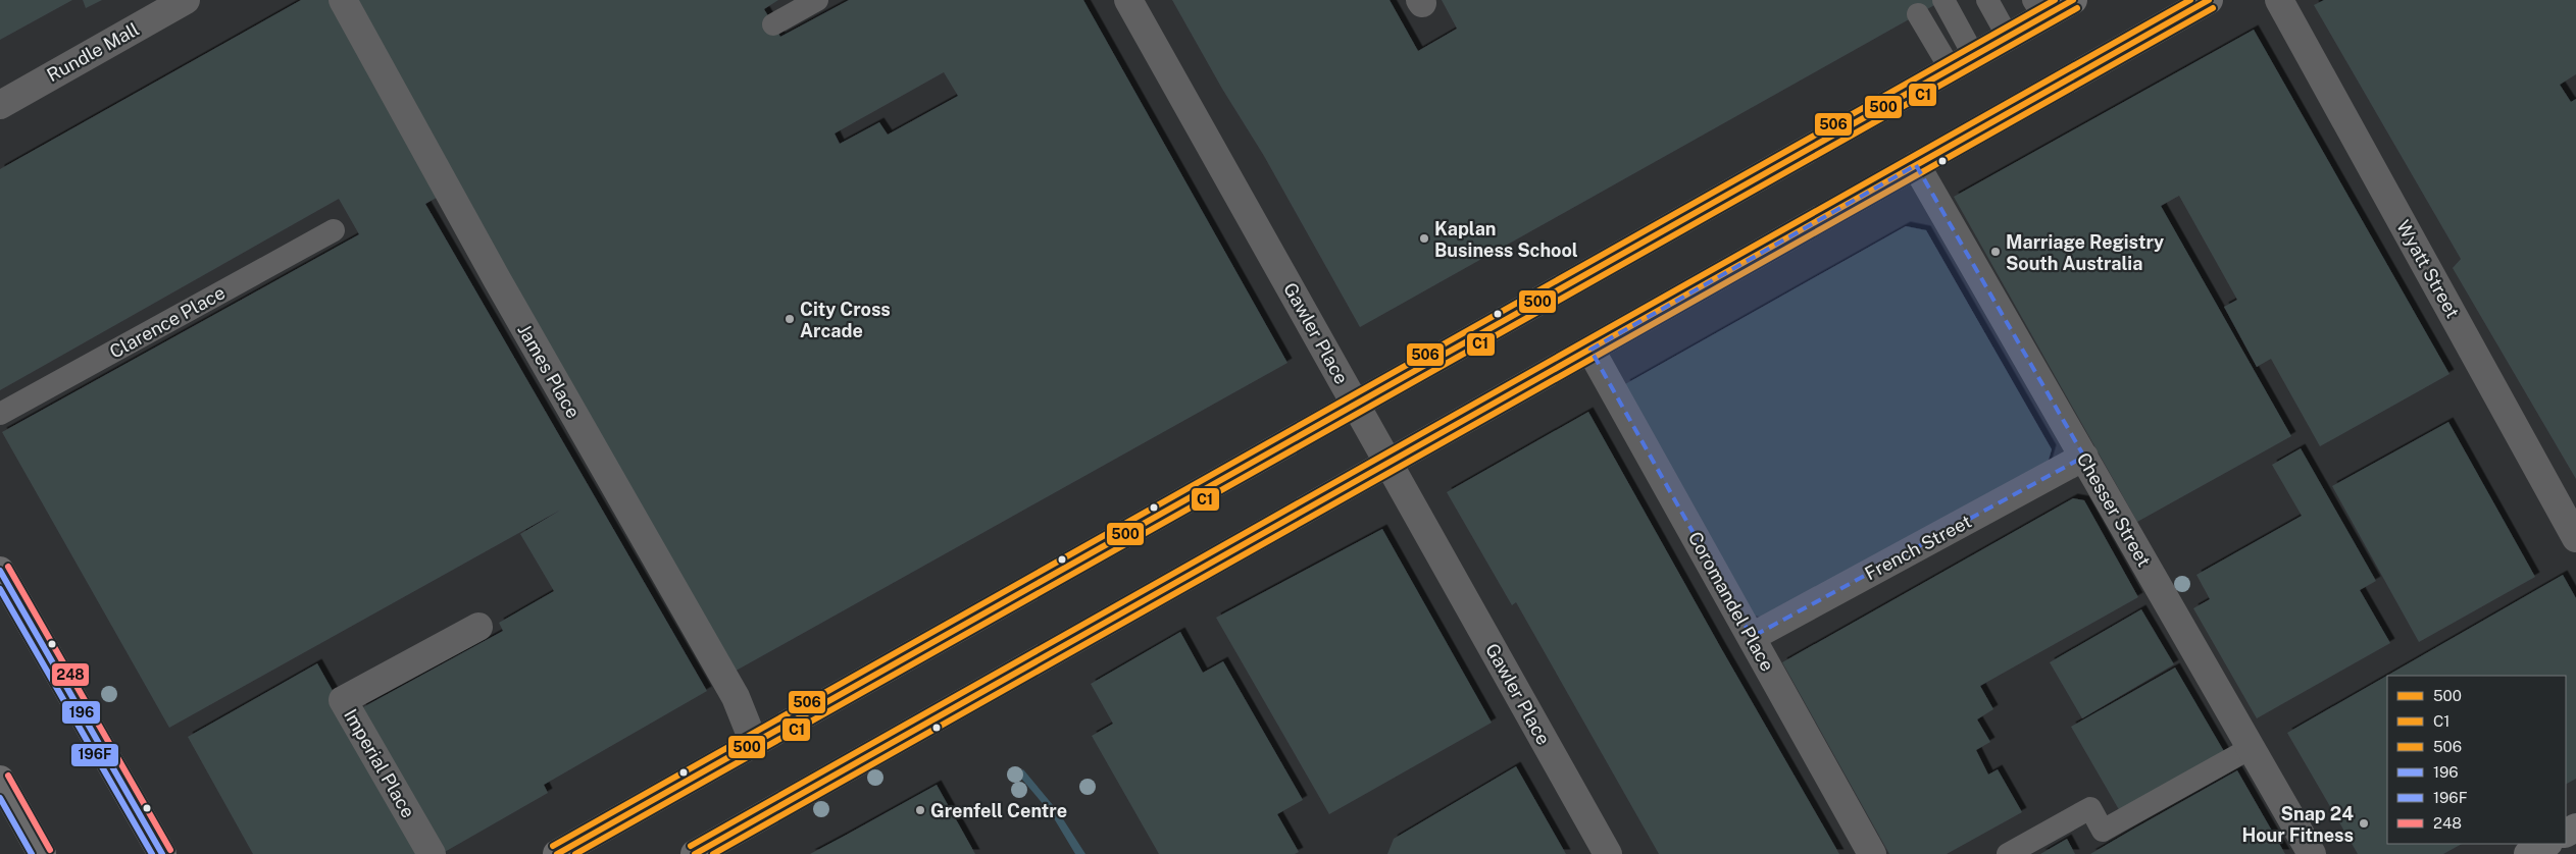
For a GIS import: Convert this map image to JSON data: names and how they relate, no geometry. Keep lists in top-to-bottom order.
{
  "streets": {
    "street": [
      "Rundle Mall",
      "Wyatt Street",
      "Gawler Place",
      "James Place",
      "Chesser Street",
      "French Street",
      "Coromandel Place",
      "Imperial Place"
    ],
    "lane": ["Clarence Place"]
  },
  "crossings": [
    ["Chesser Street", "French Street"],
    ["French Street", "Coromandel Place"]
  ],
  "places": [
    "Kaplan Business School",
    "Marriage Registry South Australia",
    "City Cross Arcade",
    "Grenfell Centre",
    "Snap 24 Hour Fitness"
  ],
  "lines": [
    "transit line 500",
    "transit line 506",
    "transit line C1",
    "transit line 248",
    "transit line 196",
    "transit line 196F"
  ],
  "legend": [
    "500",
    "C1",
    "506",
    "196",
    "196F",
    "248"
  ]
}
